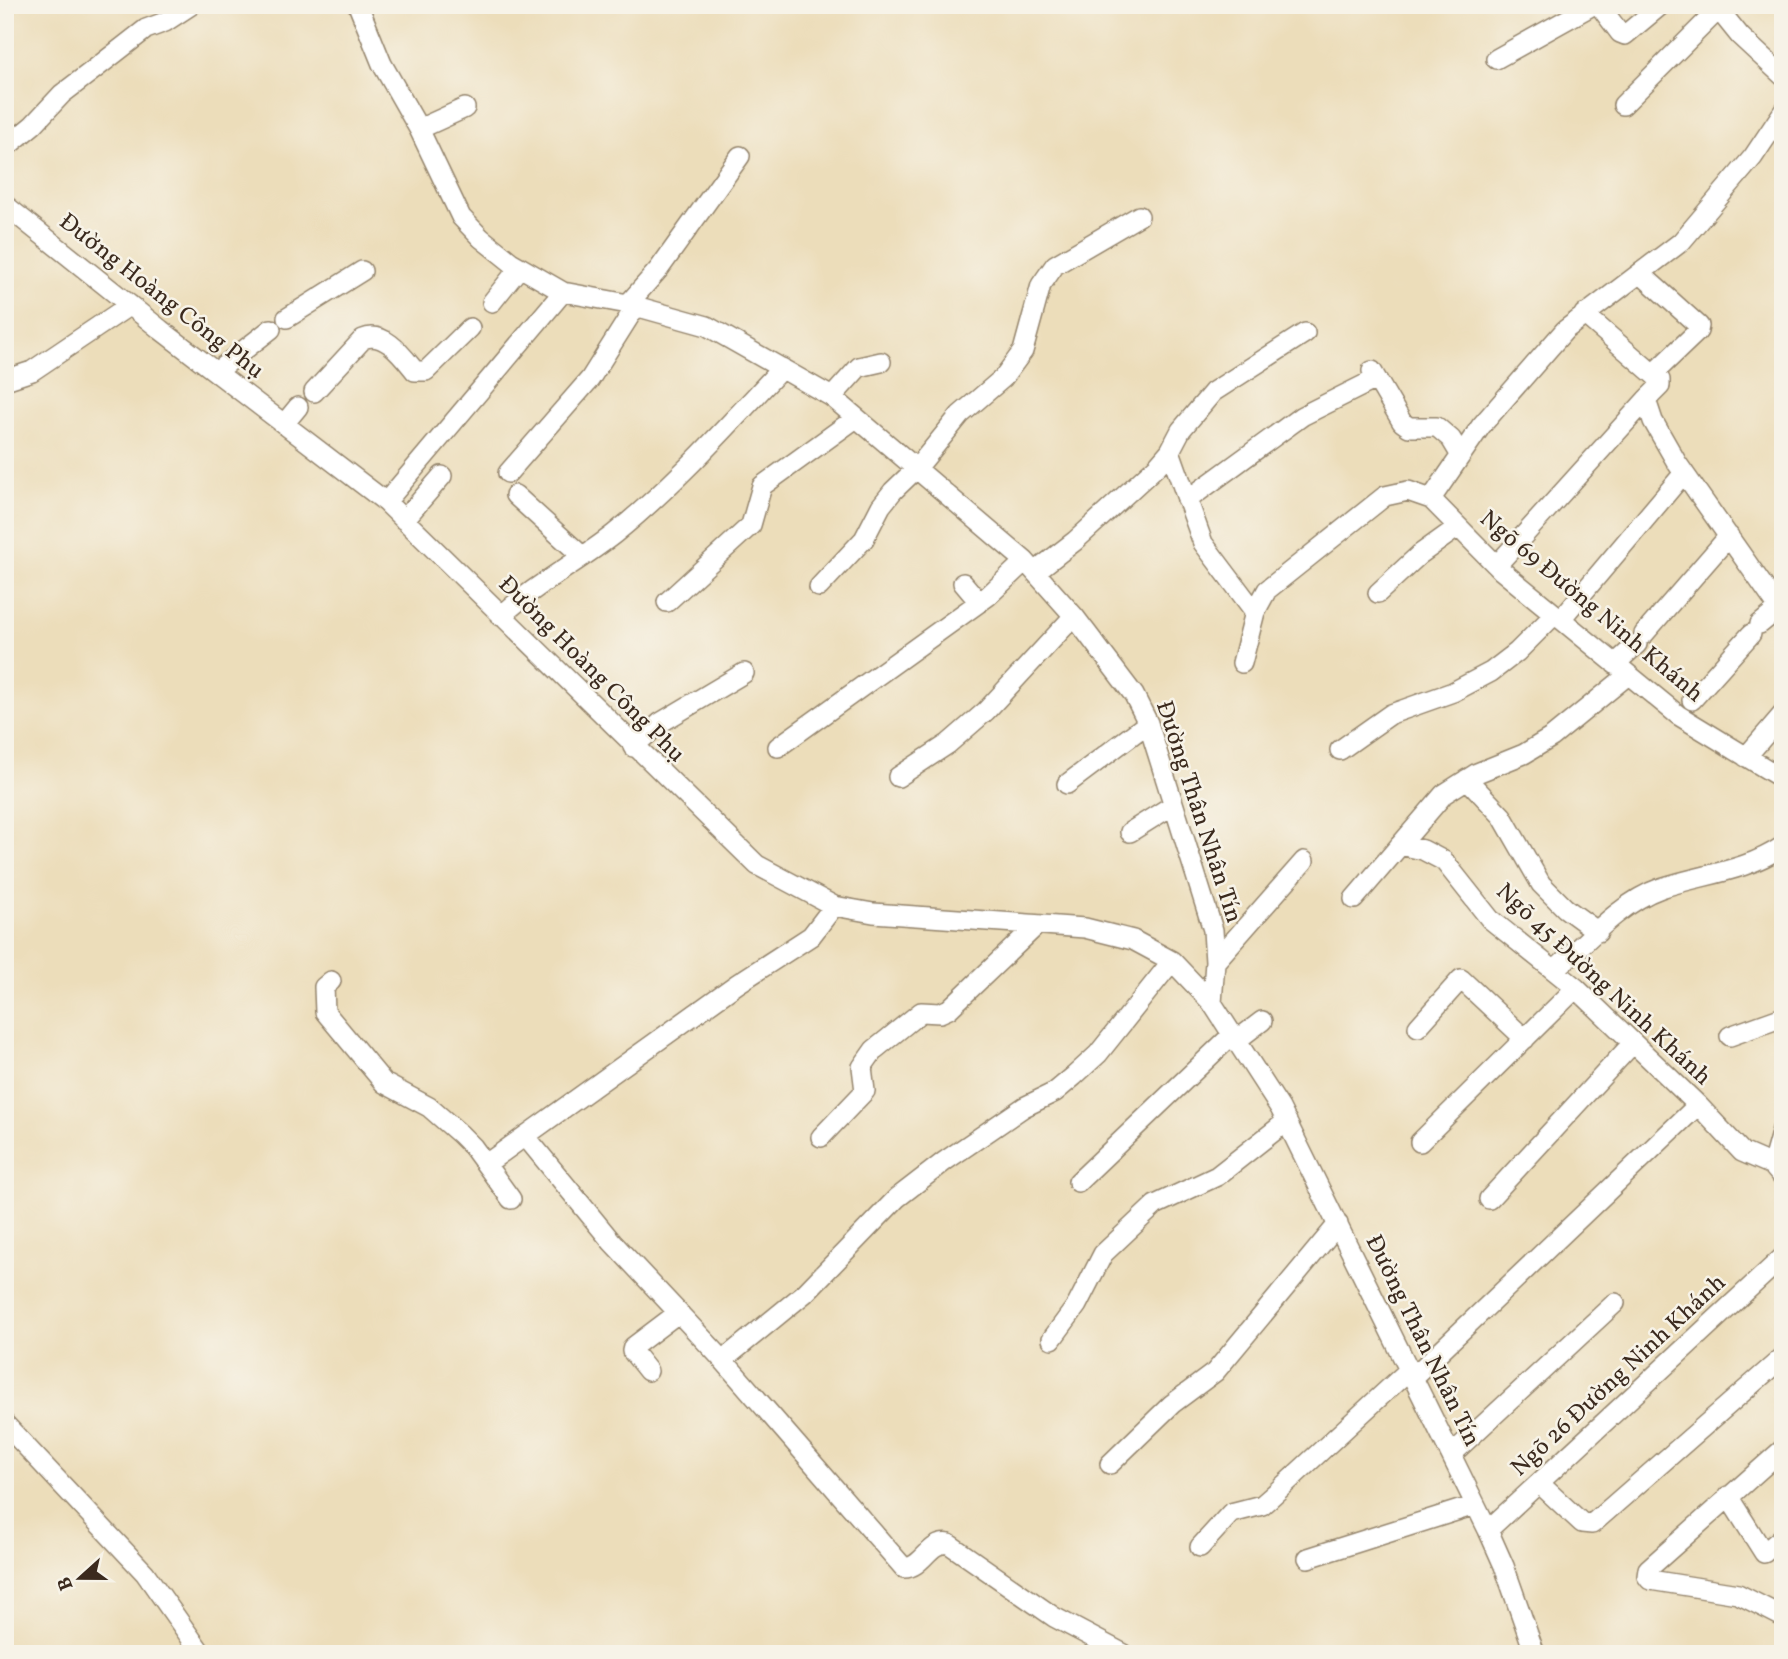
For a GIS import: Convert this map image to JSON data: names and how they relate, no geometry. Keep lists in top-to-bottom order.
{
  "streets": {
    "street": [
      "Đường Hoàng Công Phụ",
      "Ngõ 69 Đường Ninh Khánh",
      "Đường Thân Nhân Tín",
      "Ngõ 45 Đường Ninh Khánh",
      "Ngõ 26 Đường Ninh Khánh"
    ]
  },
  "crossings": [
    ["Đường Hoàng Công Phụ", "Đường Thân Nhân Tín"],
    ["Đường Thân Nhân Tín", "Ngõ 26 Đường Ninh Khánh"]
  ],
  "north": "left"
}
